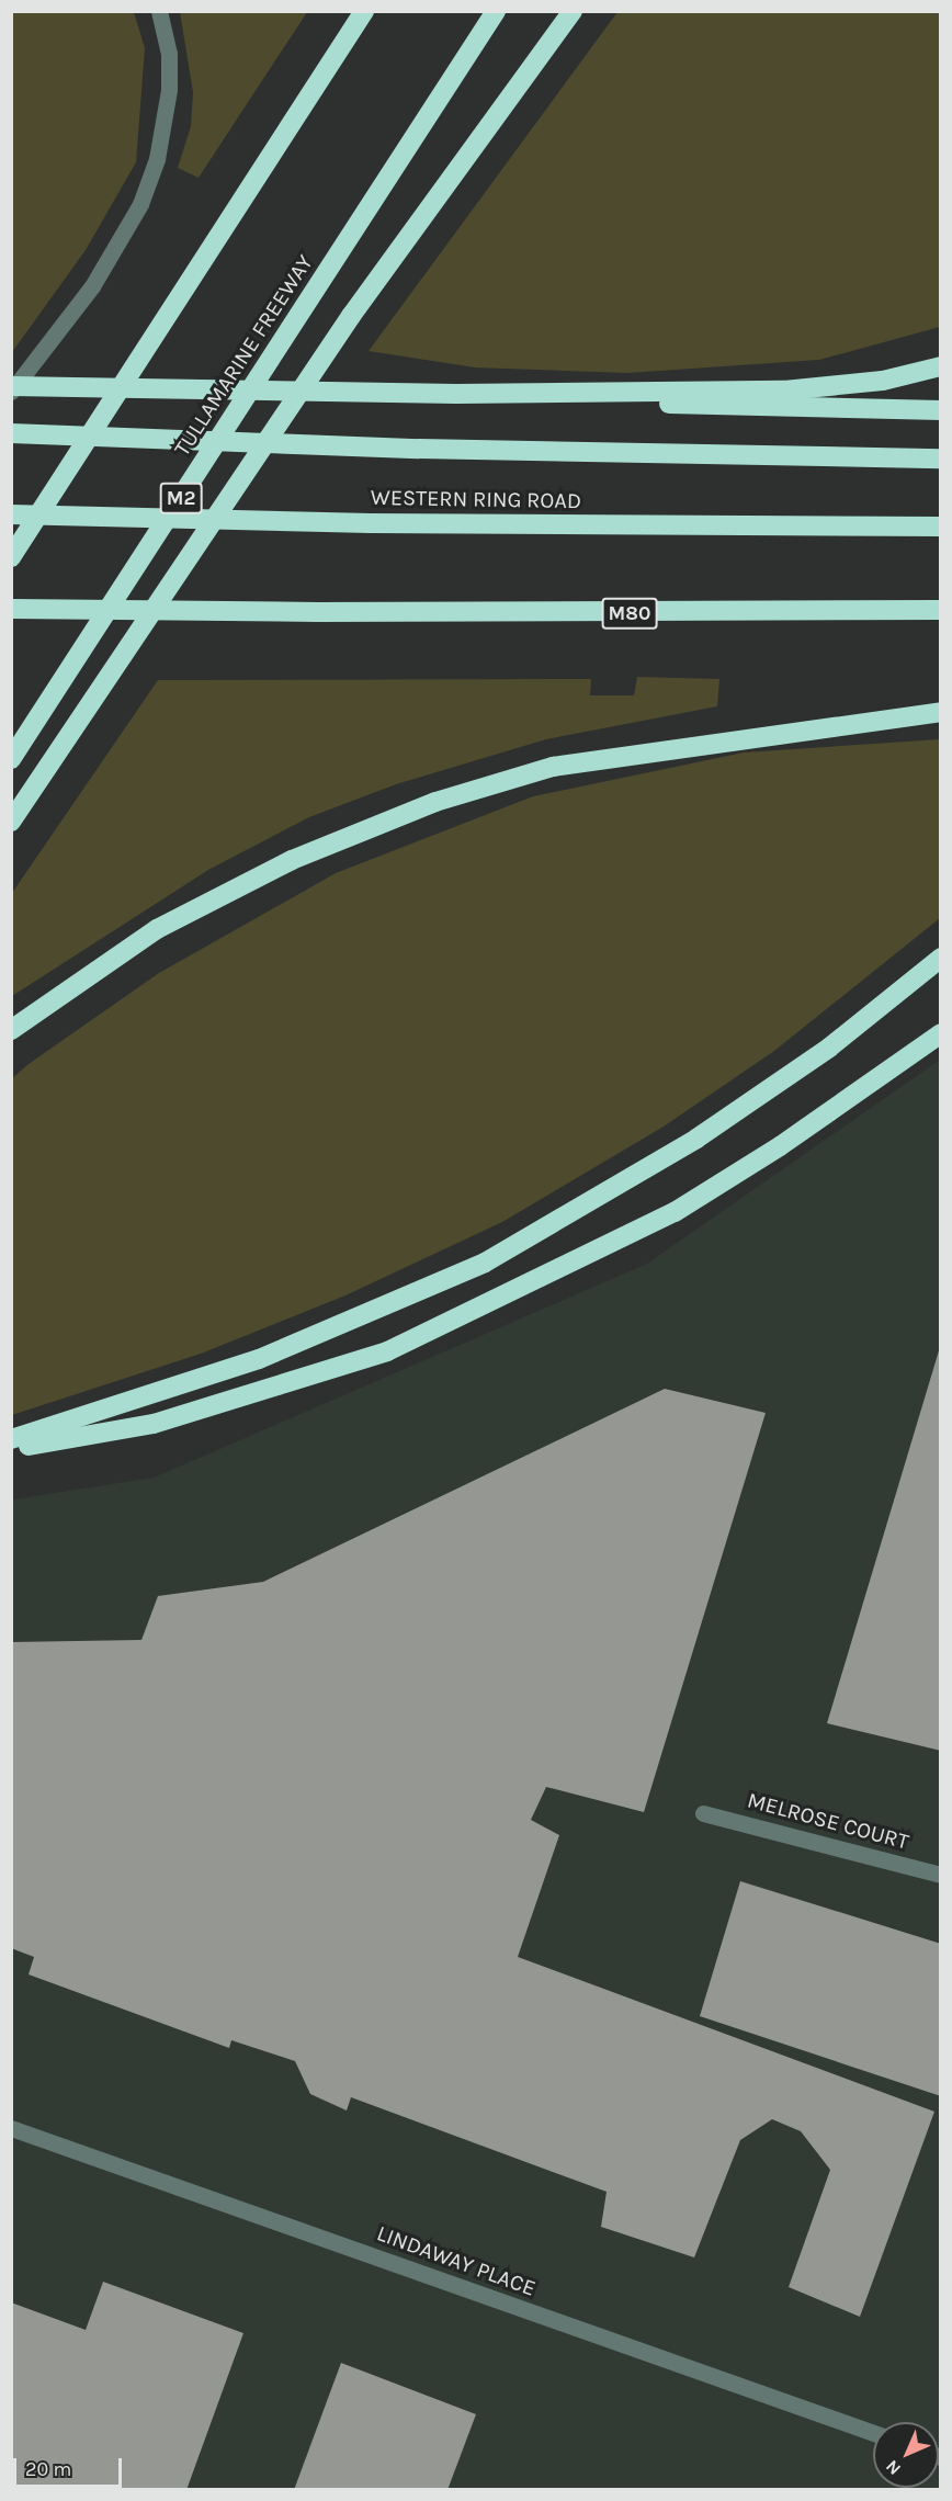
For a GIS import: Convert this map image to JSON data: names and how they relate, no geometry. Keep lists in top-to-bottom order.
{
  "streets": {
    "highway": [
      "TULLAMARINE FREEWAY",
      "M2",
      "WESTERN RING ROAD",
      "M80"
    ],
    "street": ["MELROSE COURT", "LINDAWAY PLACE"]
  },
  "scale_bar": "20 m",
  "north": "bottom left"
}
